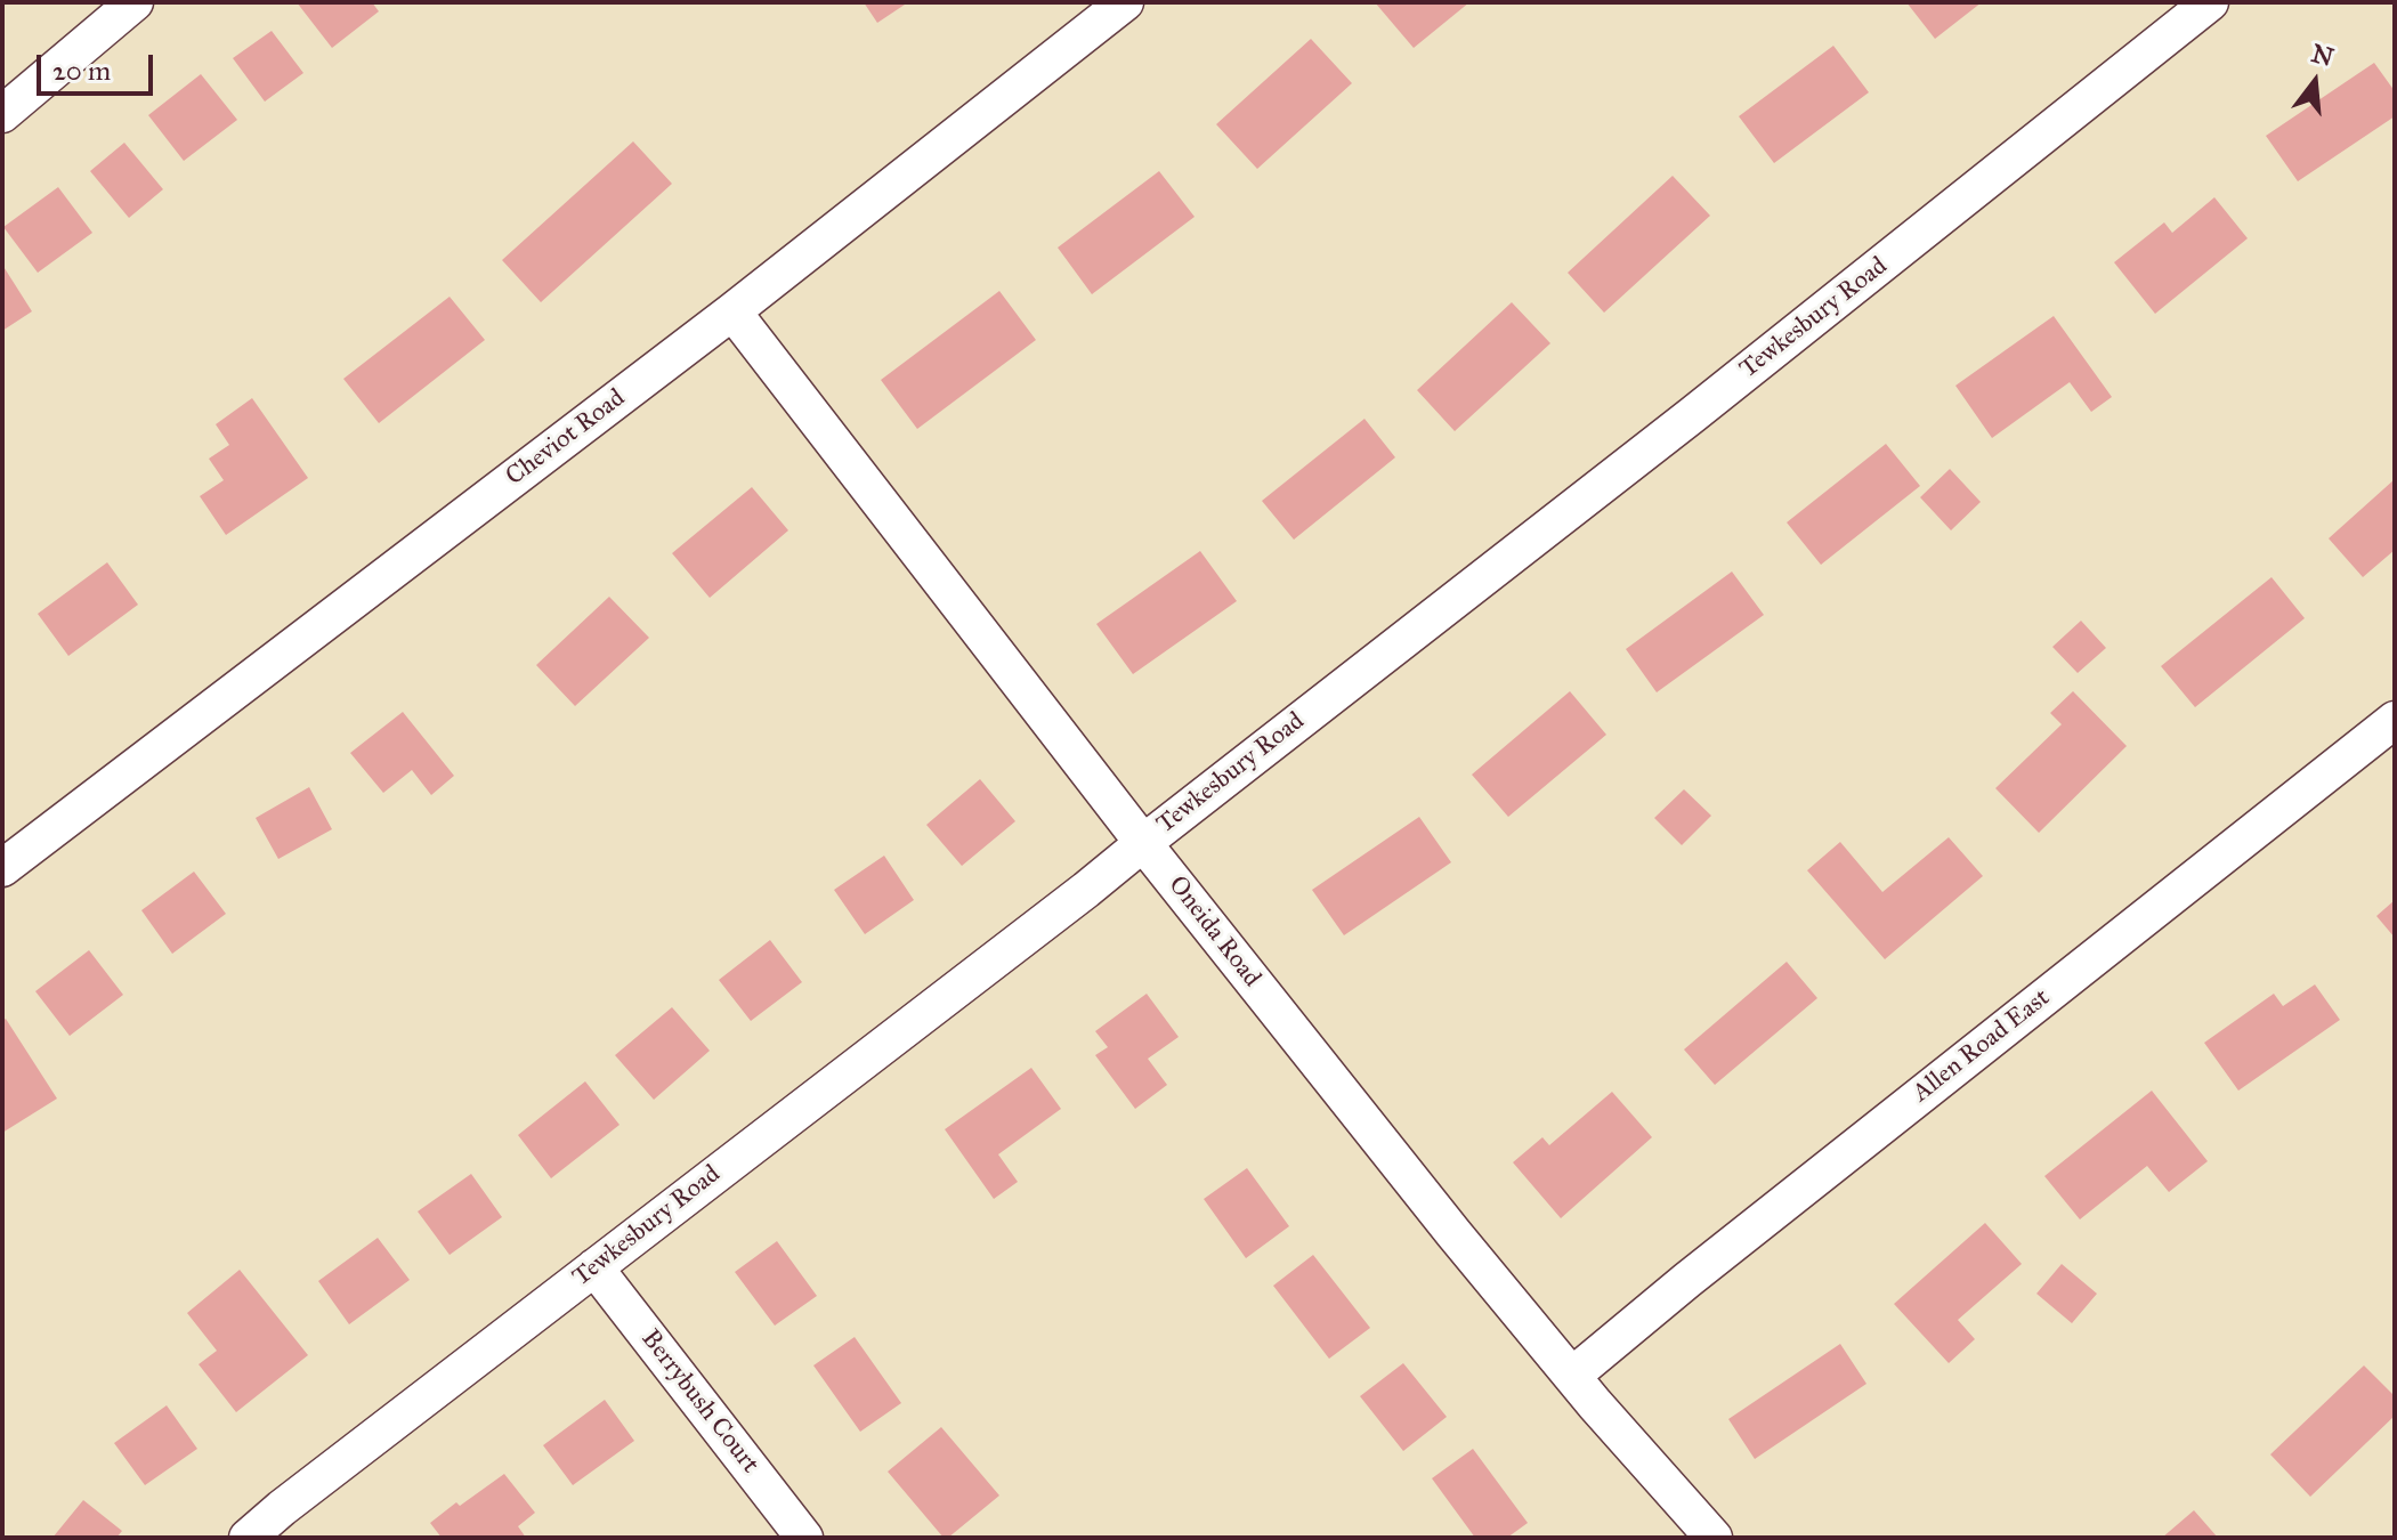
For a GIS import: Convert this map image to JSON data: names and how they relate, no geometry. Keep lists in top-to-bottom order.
{
  "streets": {
    "street": [
      "Tewkesbury Road",
      "Cheviot Road",
      "Oneida Road",
      "Allen Road East",
      "Berrybush Court"
    ]
  },
  "crossings": [
    ["Tewkesbury Road", "Oneida Road"],
    ["Tewkesbury Road", "Berrybush Court"],
    ["Cheviot Road", "Oneida Road"],
    ["Oneida Road", "Allen Road East"]
  ],
  "scale_bar": "20 m",
  "north": "top"
}
